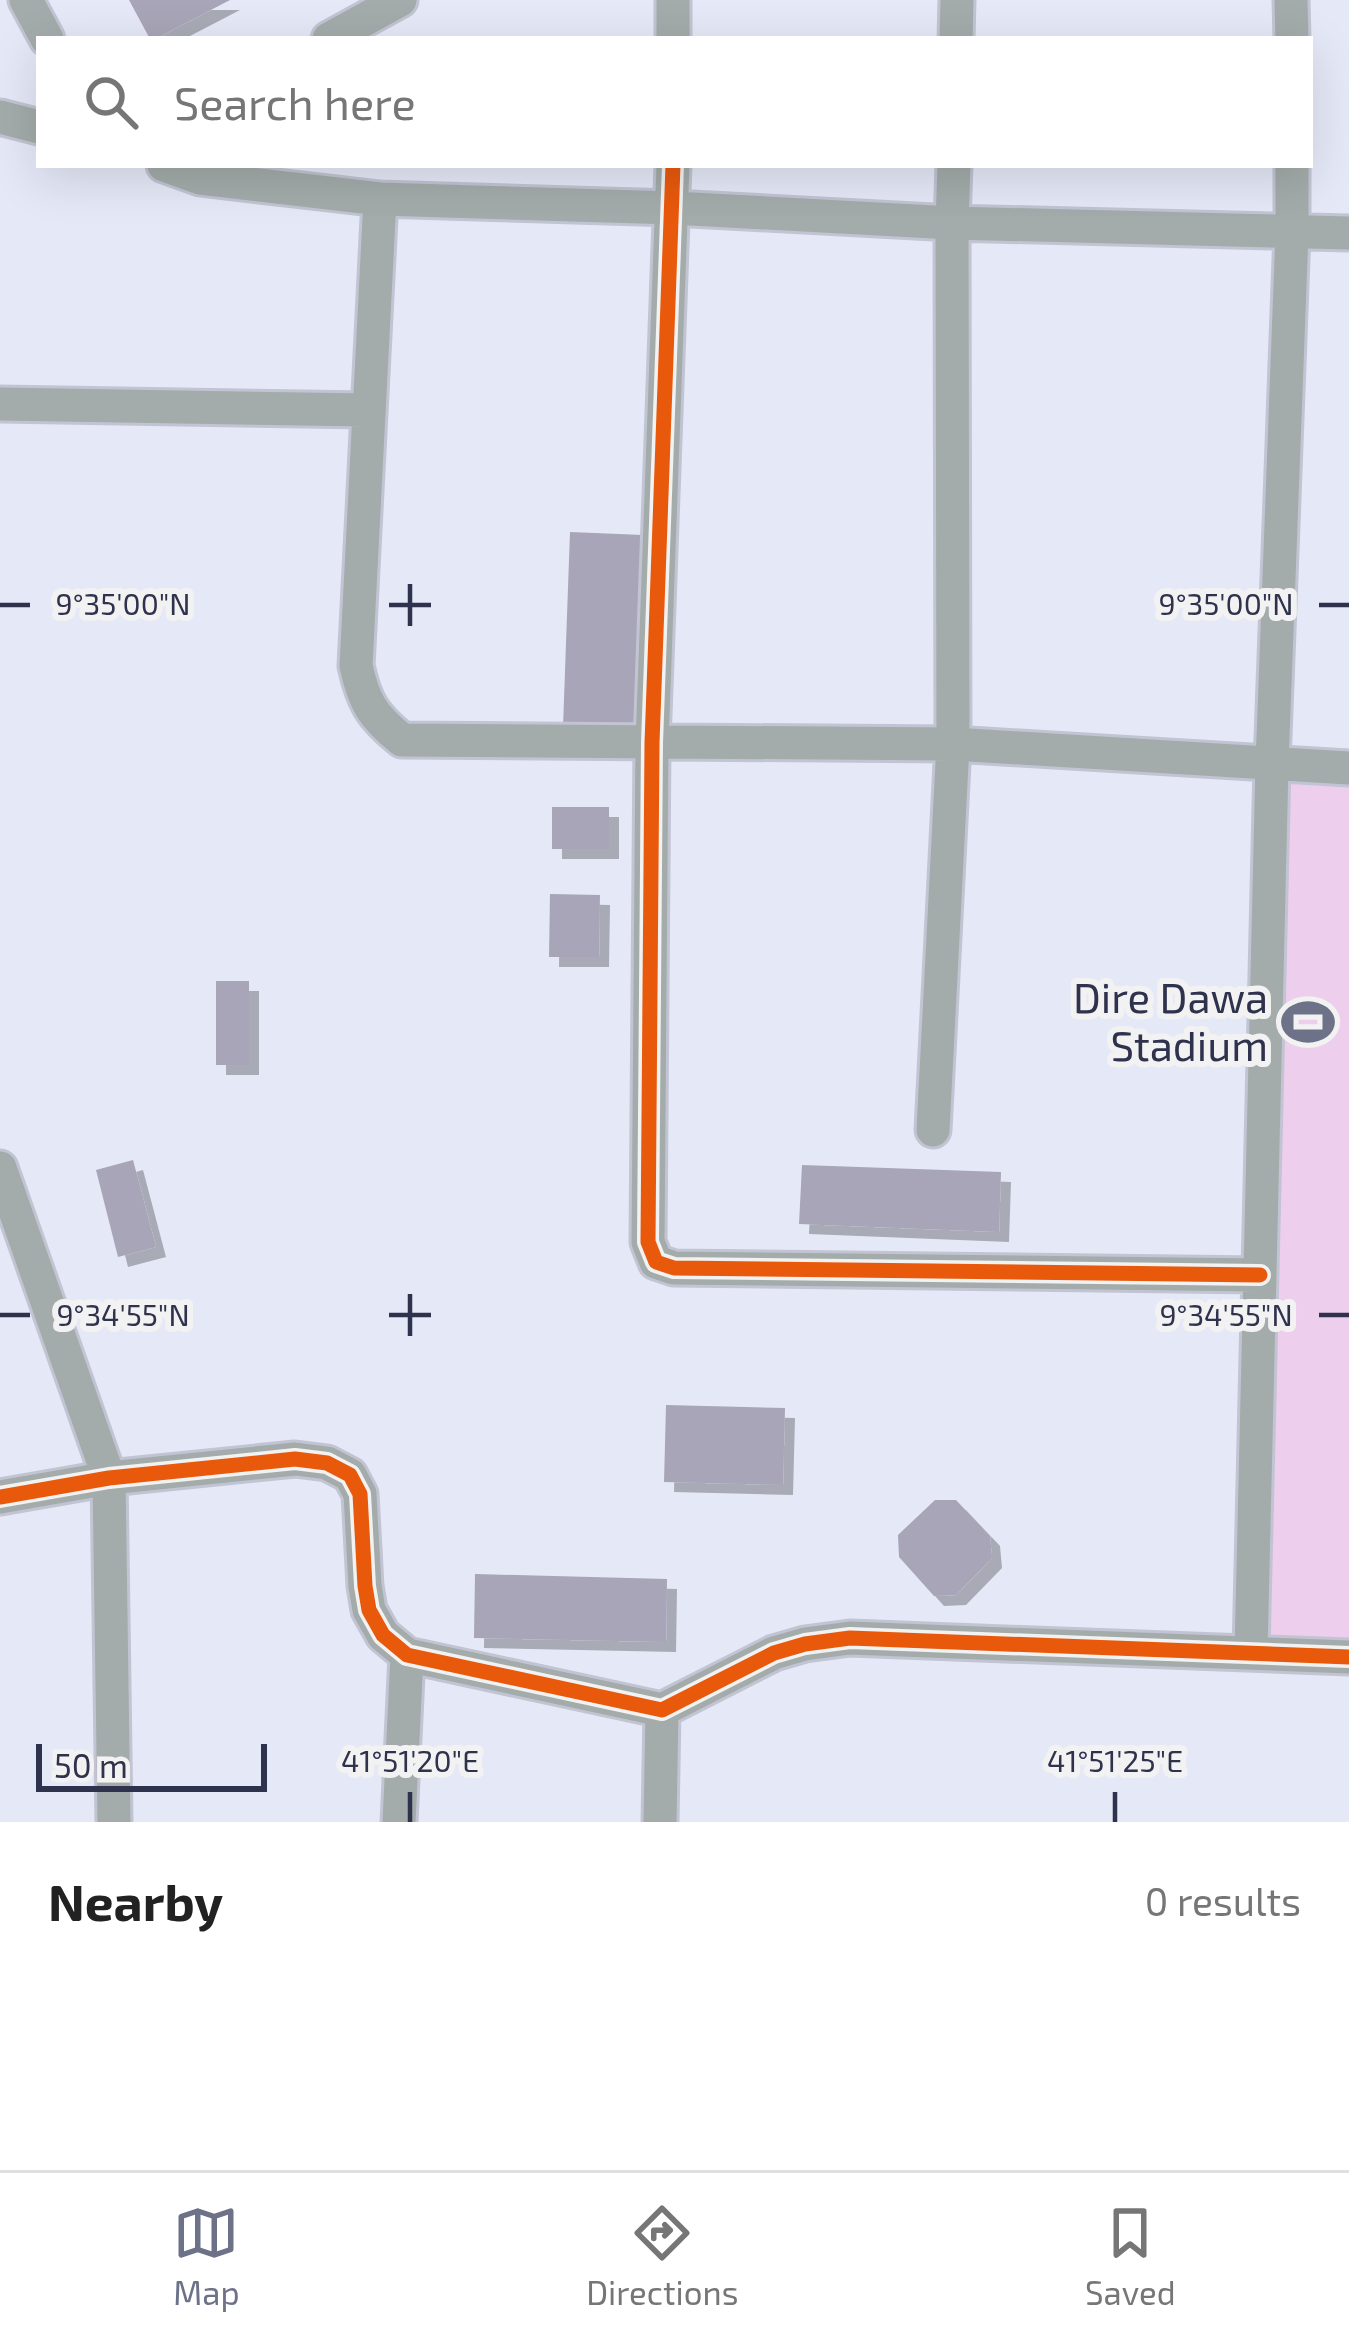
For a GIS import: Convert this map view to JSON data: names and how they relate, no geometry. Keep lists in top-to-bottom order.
{
  "places": {
    "sports": ["Dire Dawa Stadium"]
  },
  "scale_bar": "50 m",
  "page": {
    "search": "Search here",
    "scale": "50 m",
    "heading": ["Nearby", "0 results"],
    "nav": ["Map", "Directions", "Saved"]
  },
  "coordinates": [
    "9°35'00\"N",
    "9°34'55\"N",
    "41°51'20\"E",
    "41°51'25\"E"
  ]
}
